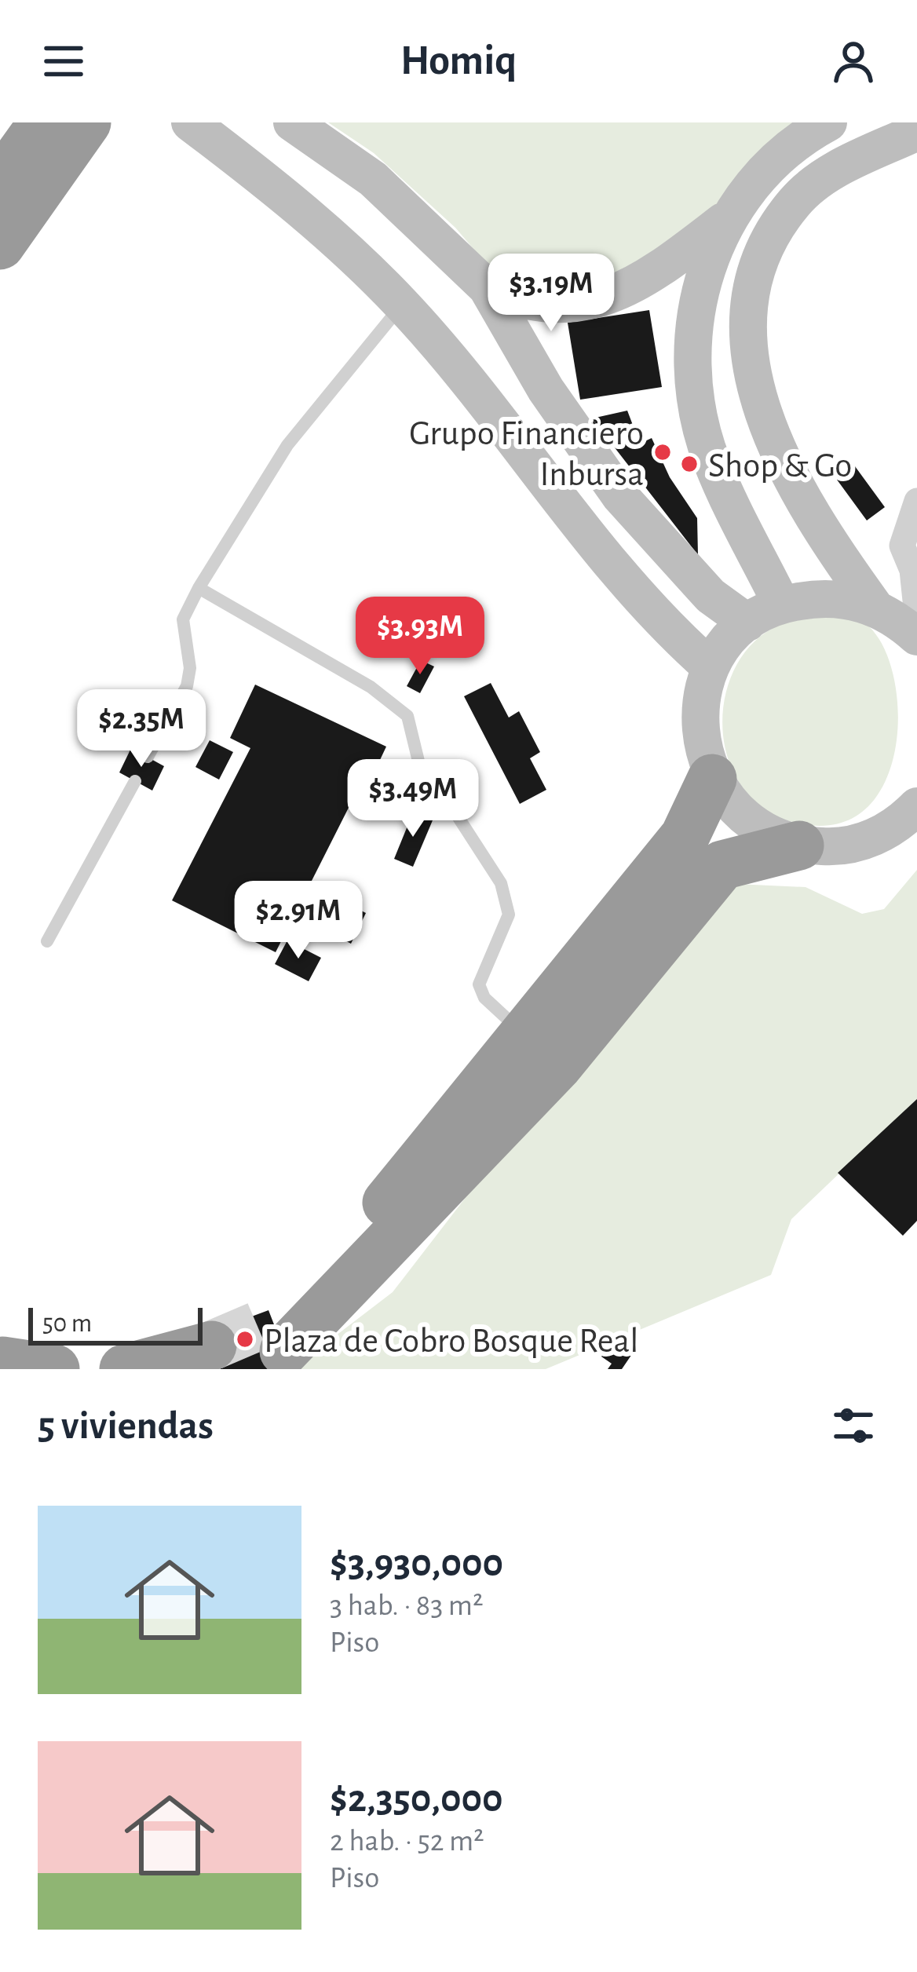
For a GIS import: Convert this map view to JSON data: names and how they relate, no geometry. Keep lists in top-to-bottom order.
{
  "places": ["Grupo Financiero Inbursa", "Shop & Go", "Plaza de Cobro Bosque Real"],
  "scale_bar": "50 m",
  "page": {
    "header": "Homiq",
    "price": [
      "$3.19M",
      "$3.93M",
      "$2.35M",
      "$3.49M",
      "$2.91M"
    ],
    "scale": "50 m",
    "heading": "5 viviendas",
    "list": [
      {
        "name": "$3,930,000",
        "note": "3 hab. · 83 m² · Piso"
      },
      {
        "name": "$2,350,000",
        "note": "2 hab. · 52 m² · Piso"
      }
    ]
  }
}
